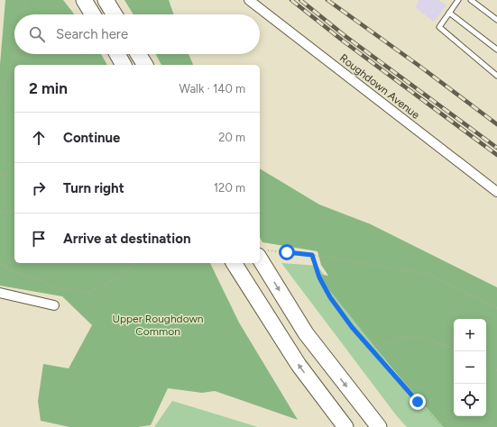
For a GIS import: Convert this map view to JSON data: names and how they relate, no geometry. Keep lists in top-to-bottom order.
{
  "streets": {
    "street": ["Roughdown Avenue"]
  },
  "parks": ["Upper Roughdown Common"],
  "page": {
    "search": "Search here",
    "heading": ["2 min", "Walk · 140 m"],
    "list": [
      ["Continue", "20 m"],
      ["Turn right", "120 m"],
      "Arrive at destination"
    ],
    "map_buttons": ["+", "−"]
  }
}
